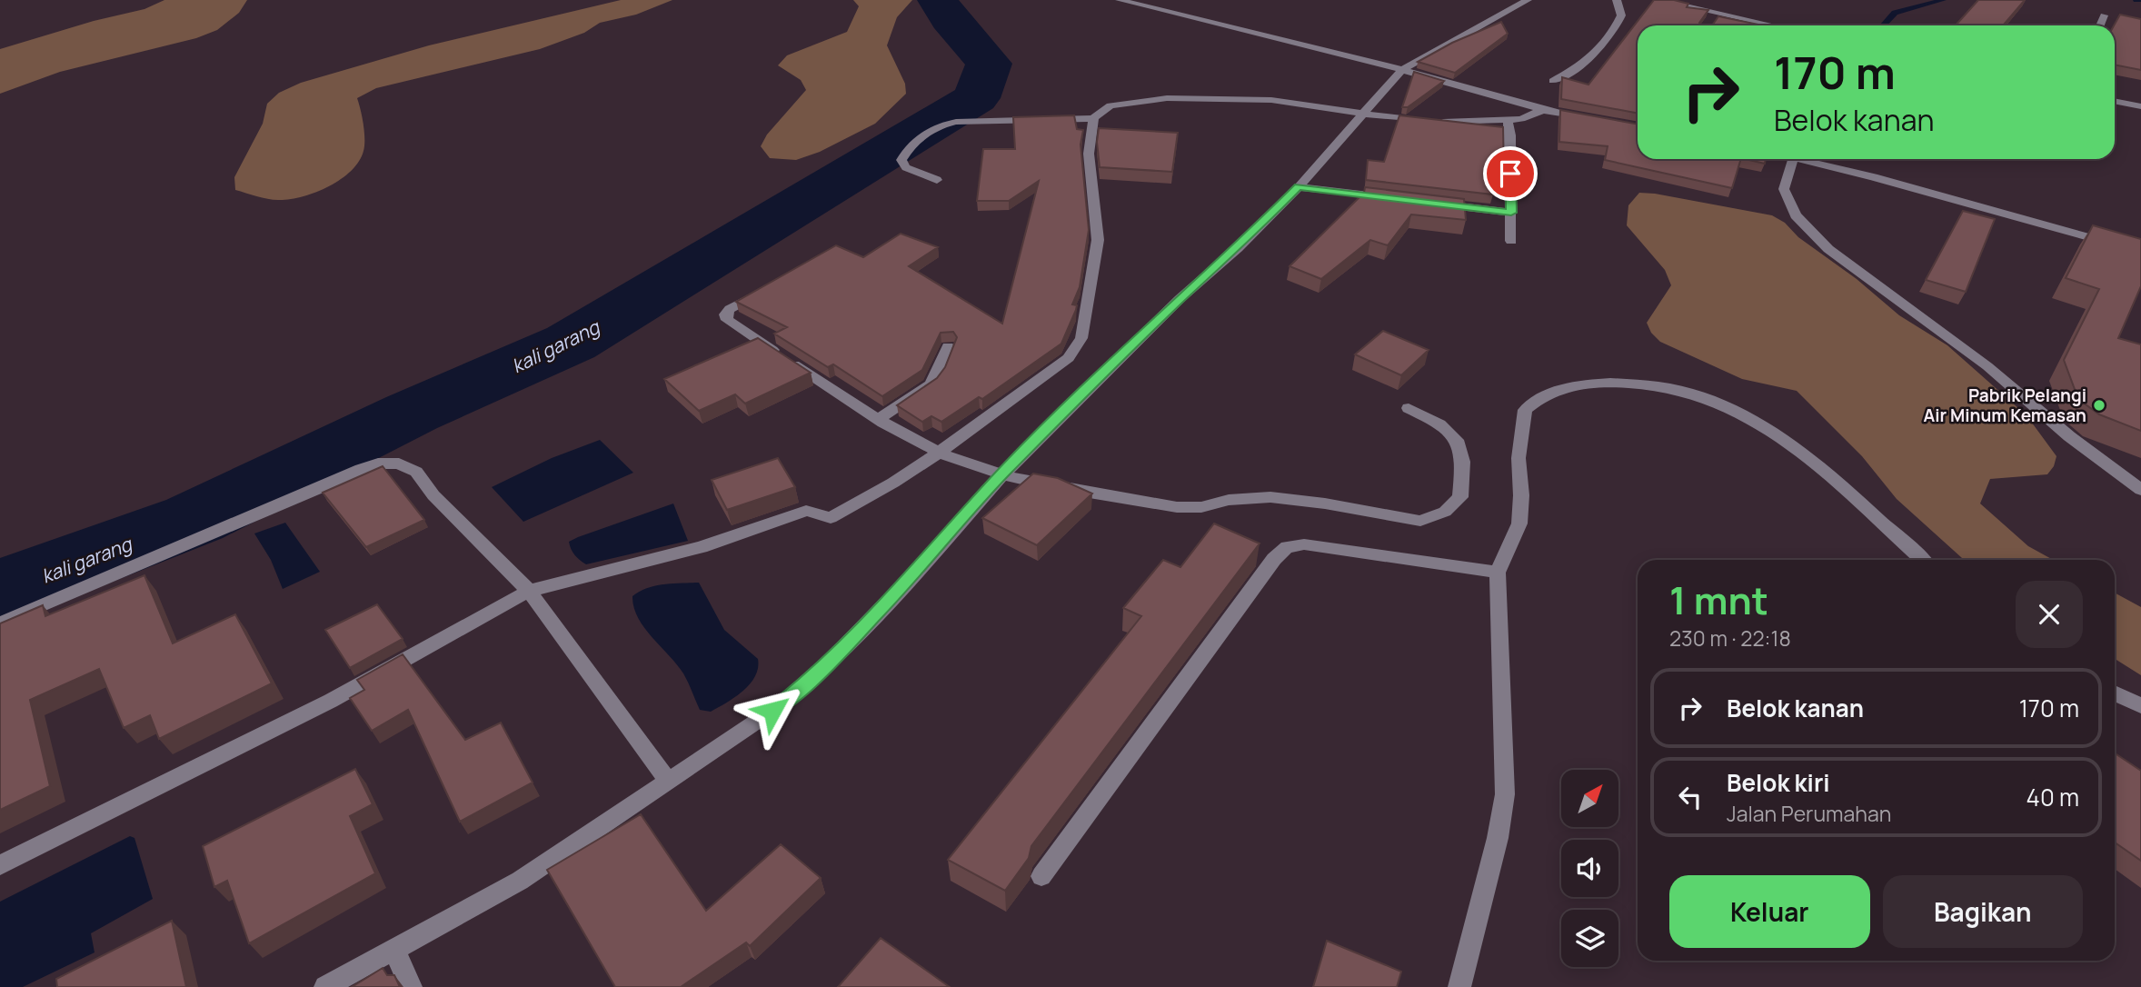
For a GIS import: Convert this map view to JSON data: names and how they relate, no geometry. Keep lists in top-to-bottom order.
{
  "water": ["kali garang"],
  "places": ["Pabrik Pelangi Air Minum Kemasan"],
  "north": "top right",
  "page": {
    "turn": ["170 m", "Belok kanan"],
    "heading": ["1 mnt", "230 m · 22:18"],
    "list": [
      {
        "name": "Belok kanan",
        "value": "170 m"
      },
      {
        "name": "Belok kiri",
        "note": "Jalan Perumahan",
        "value": "40 m"
      }
    ],
    "buttons": ["Keluar", "Bagikan"]
  }
}
